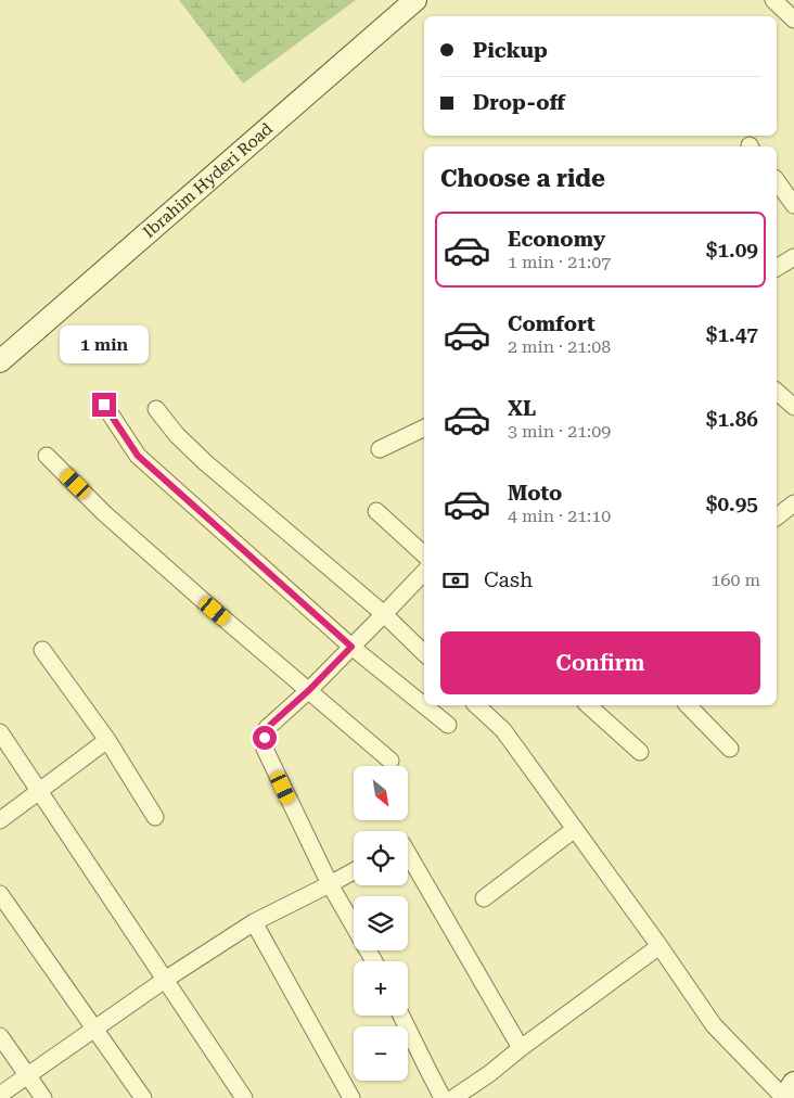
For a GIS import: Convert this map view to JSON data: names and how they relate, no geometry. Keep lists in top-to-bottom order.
{
  "streets": {
    "main road": ["Ibrahim Hyderi Road"]
  },
  "north": "bottom right",
  "page": {
    "banner": ["Pickup", "Drop-off"],
    "heading": "Choose a ride",
    "list": [
      {
        "name": "Economy",
        "note": "1 min · 21:07",
        "value": "$1.09"
      },
      {
        "name": "Comfort",
        "note": "2 min · 21:08",
        "value": "$1.47"
      },
      {
        "name": "XL",
        "note": "3 min · 21:09",
        "value": "$1.86"
      },
      {
        "name": "Moto",
        "note": "4 min · 21:10",
        "value": "$0.95"
      }
    ],
    "bubble": "1 min",
    "pay": ["Cash", "160 m"],
    "buttons": "Confirm",
    "map_buttons": ["+", "−"]
  }
}
